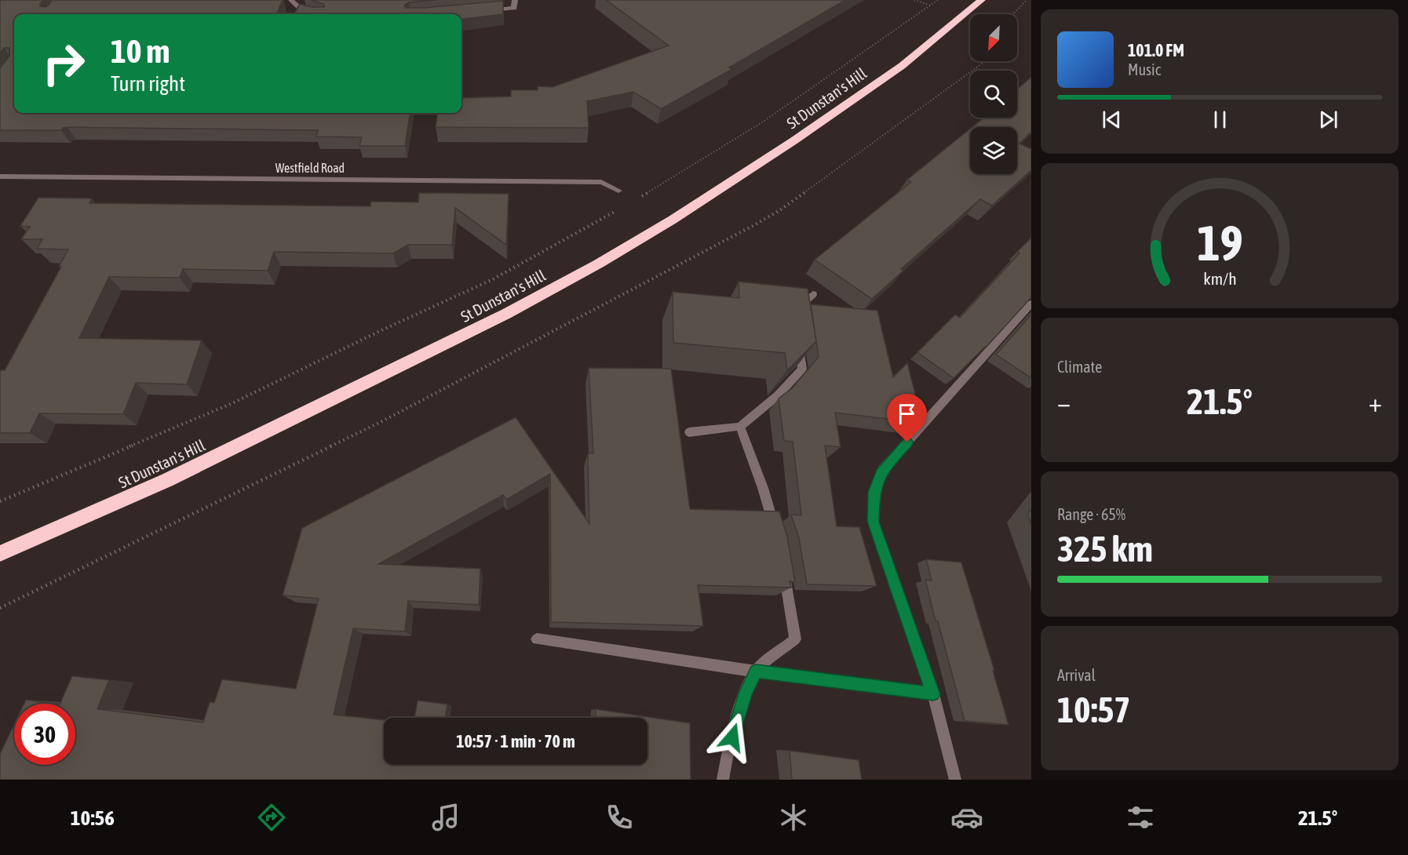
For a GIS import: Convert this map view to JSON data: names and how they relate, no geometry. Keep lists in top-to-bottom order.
{
  "streets": {
    "highway": ["St Dunstan's Hill"],
    "street": ["Westfield Road"]
  },
  "north": "bottom left",
  "page": {
    "turn": ["10 m", "Turn right"],
    "song": ["101.0 FM", "Music"],
    "tile": [
      "Climate",
      ["Range · 65%", "325 km"],
      ["Arrival", "10:57"]
    ],
    "heat": ["−", "21.5°", "+"],
    "limit": "30",
    "trip": "10:57 · 1 min · 70 m",
    "tabs": ["10:56", "21.5°"],
    "gauge": ["19", "km/h"]
  }
}
